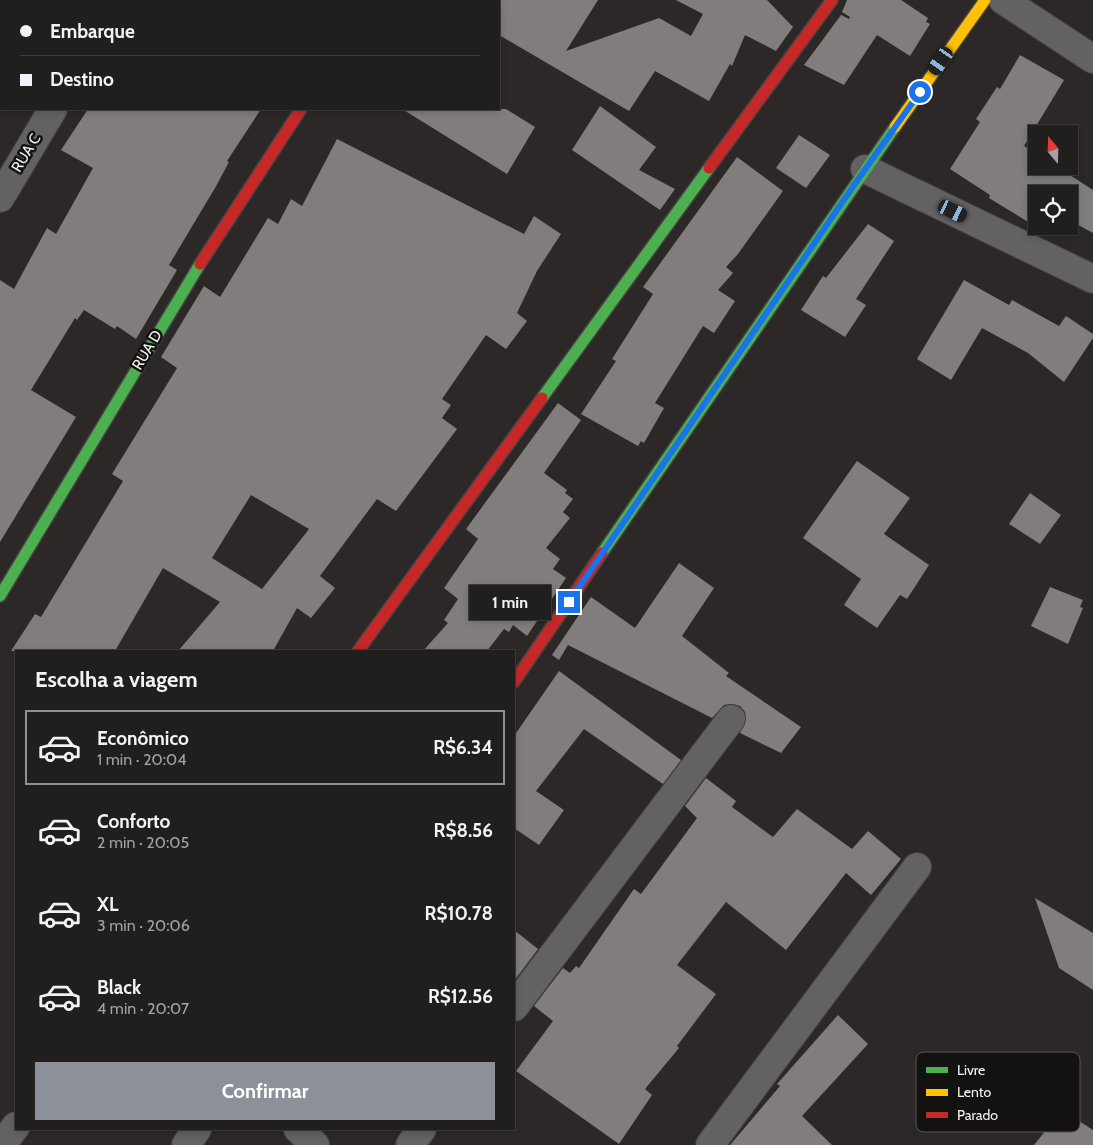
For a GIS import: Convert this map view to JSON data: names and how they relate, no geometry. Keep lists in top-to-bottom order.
{
  "streets": {
    "street": ["RUA C", "RUA D"]
  },
  "legend": ["Livre", "Lento", "Parado"],
  "north": "top",
  "page": {
    "banner": ["Embarque", "Destino"],
    "bubble": "1 min",
    "heading": "Escolha a viagem",
    "list": [
      {
        "name": "Econômico",
        "note": "1 min · 20:04",
        "value": "R$6.34"
      },
      {
        "name": "Conforto",
        "note": "2 min · 20:05",
        "value": "R$8.56"
      },
      {
        "name": "XL",
        "note": "3 min · 20:06",
        "value": "R$10.78"
      },
      {
        "name": "Black",
        "note": "4 min · 20:07",
        "value": "R$12.56"
      }
    ],
    "buttons": "Confirmar"
  }
}
